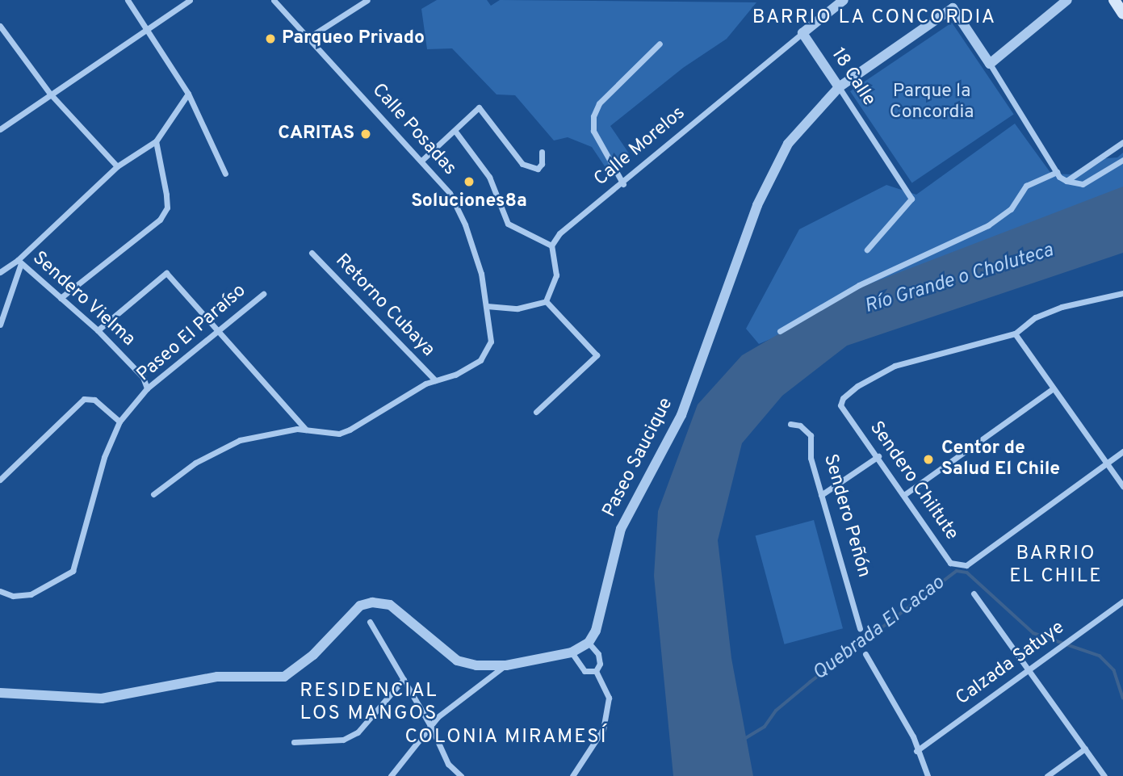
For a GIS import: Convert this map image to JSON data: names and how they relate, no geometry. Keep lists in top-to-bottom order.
{
  "streets": {
    "street": [
      "18 Calle",
      "Calle Posadas",
      "Calle Morelos",
      "Sendero Vielma",
      "Retorno Cubaya",
      "Paseo El Paraíso",
      "Paseo Saucique",
      "Sendero Chiltute",
      "Sendero Peñón",
      "Calzada Satuye"
    ]
  },
  "crossings": [
    ["18 Calle", "Calle Morelos"],
    ["18 Calle", "Paseo Saucique"],
    ["Calle Posadas", "Retorno Cubaya"],
    ["Sendero Vielma", "Paseo El Paraíso"]
  ],
  "districts": [
    "BARRIO LA CONCORDIA",
    "BARRIO EL CHILE",
    "RESIDENCIAL LOS MANGOS",
    "COLONIA MIRAMESÍ"
  ],
  "water": ["Río Grande o Choluteca", "Quebrada El Cacao"],
  "parks": ["Parque la Concordia"],
  "places": [
    "Parqueo Privado",
    "CARITAS",
    "Soluciones8a",
    "Centor de Salud El Chile"
  ]
}
